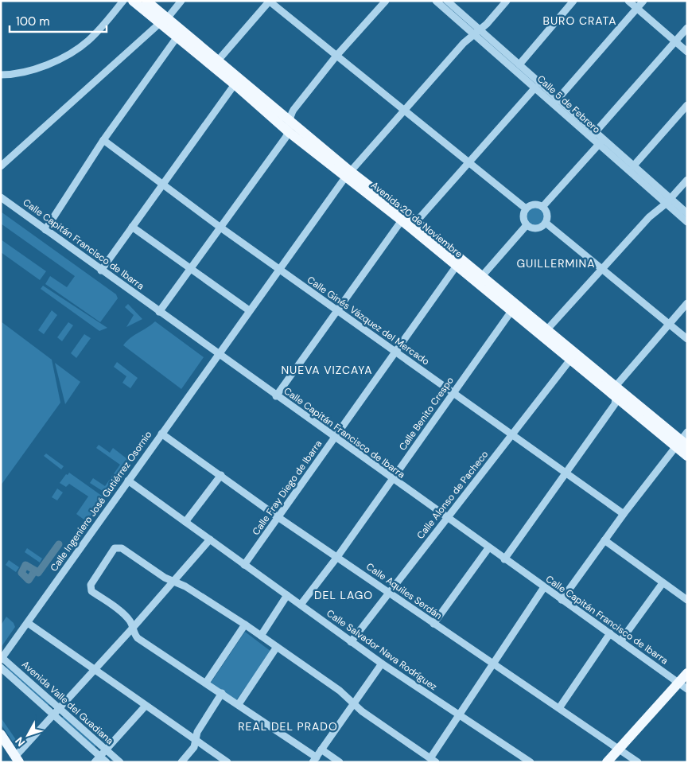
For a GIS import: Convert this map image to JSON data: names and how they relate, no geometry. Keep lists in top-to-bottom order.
{
  "streets": {
    "main road": ["Avenida 20 de Noviembre"],
    "street": [
      "Calle 5 de Febrero",
      "Calle Capitán Francisco de Ibarra",
      "Calle Ginés Vázquez del Mercado",
      "Calle Benito Crespo",
      "Calle Fray Diego de Ibarra",
      "Calle Alonso de Pacheco",
      "Calle Ingeniero José Gutiérrez Osornio",
      "Calle Aquiles Serdán",
      "Calle Salvador Nava Rodríguez",
      "Avenida Valle del Guadiana"
    ]
  },
  "crossings": [
    ["Calle 5 de Febrero", "Calle Ingeniero José Gutiérrez Osornio"],
    ["Avenida 20 de Noviembre", "Calle Benito Crespo"],
    ["Avenida 20 de Noviembre", "Calle Fray Diego de Ibarra"],
    ["Avenida 20 de Noviembre", "Calle Alonso de Pacheco"],
    ["Avenida 20 de Noviembre", "Calle Ingeniero José Gutiérrez Osornio"],
    ["Calle Capitán Francisco de Ibarra", "Calle Benito Crespo"],
    ["Calle Capitán Francisco de Ibarra", "Calle Fray Diego de Ibarra"],
    ["Calle Capitán Francisco de Ibarra", "Calle Alonso de Pacheco"],
    ["Calle Capitán Francisco de Ibarra", "Calle Ingeniero José Gutiérrez Osornio"],
    ["Calle Ginés Vázquez del Mercado", "Calle Benito Crespo"],
    ["Calle Ginés Vázquez del Mercado", "Calle Fray Diego de Ibarra"],
    ["Calle Ginés Vázquez del Mercado", "Calle Alonso de Pacheco"],
    ["Calle Ginés Vázquez del Mercado", "Calle Ingeniero José Gutiérrez Osornio"],
    ["Calle Benito Crespo", "Calle Aquiles Serdán"],
    ["Calle Benito Crespo", "Calle Salvador Nava Rodríguez"],
    ["Calle Fray Diego de Ibarra", "Calle Aquiles Serdán"],
    ["Calle Fray Diego de Ibarra", "Calle Salvador Nava Rodríguez"],
    ["Calle Alonso de Pacheco", "Calle Aquiles Serdán"],
    ["Calle Alonso de Pacheco", "Calle Salvador Nava Rodríguez"],
    ["Calle Ingeniero José Gutiérrez Osornio", "Calle Aquiles Serdán"],
    ["Calle Ingeniero José Gutiérrez Osornio", "Calle Salvador Nava Rodríguez"],
    ["Calle Ingeniero José Gutiérrez Osornio", "Avenida Valle del Guadiana"]
  ],
  "districts": [
    "BURO CRATA",
    "GUILLERMINA",
    "NUEVA VIZCAYA",
    "DEL LAGO",
    "REAL DEL PRADO"
  ],
  "scale_bar": "100 m",
  "north": "bottom left"
}
